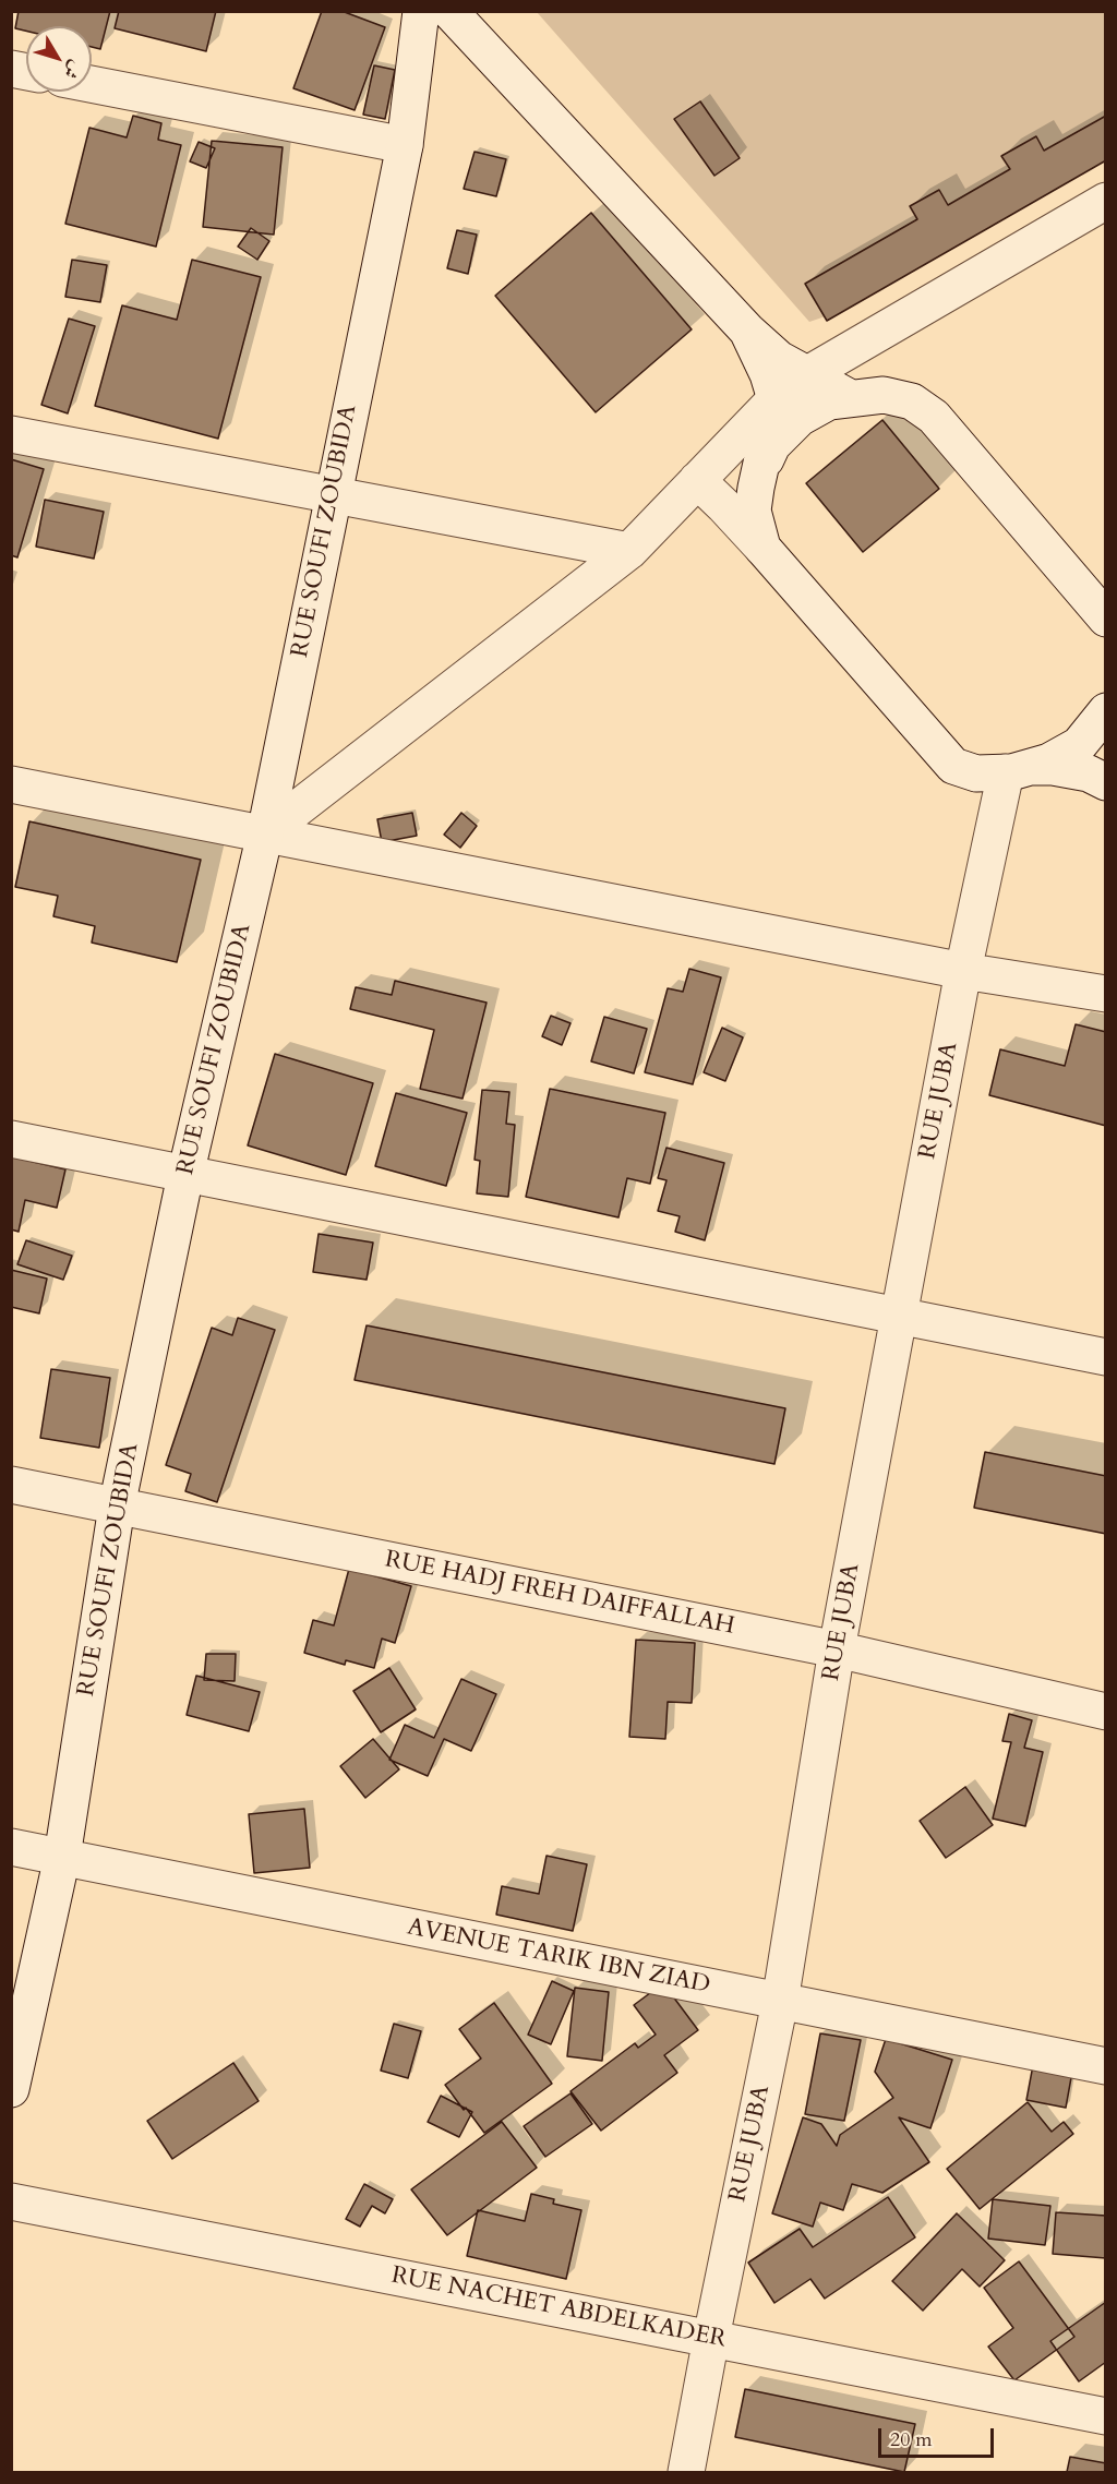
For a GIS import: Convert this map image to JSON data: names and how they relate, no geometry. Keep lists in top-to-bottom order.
{
  "streets": {
    "street": [
      "RUE SOUFI ZOUBIDA",
      "RUE JUBA",
      "RUE HADJ FREH DAIFFALLAH",
      "AVENUE TARIK IBN ZIAD",
      "RUE NACHET ABDELKADER"
    ]
  },
  "crossings": [
    ["RUE SOUFI ZOUBIDA", "RUE HADJ FREH DAIFFALLAH"],
    ["RUE SOUFI ZOUBIDA", "AVENUE TARIK IBN ZIAD"],
    ["RUE JUBA", "RUE HADJ FREH DAIFFALLAH"],
    ["RUE JUBA", "AVENUE TARIK IBN ZIAD"],
    ["RUE JUBA", "RUE NACHET ABDELKADER"]
  ],
  "scale_bar": "20 m",
  "north": "bottom right"
}
